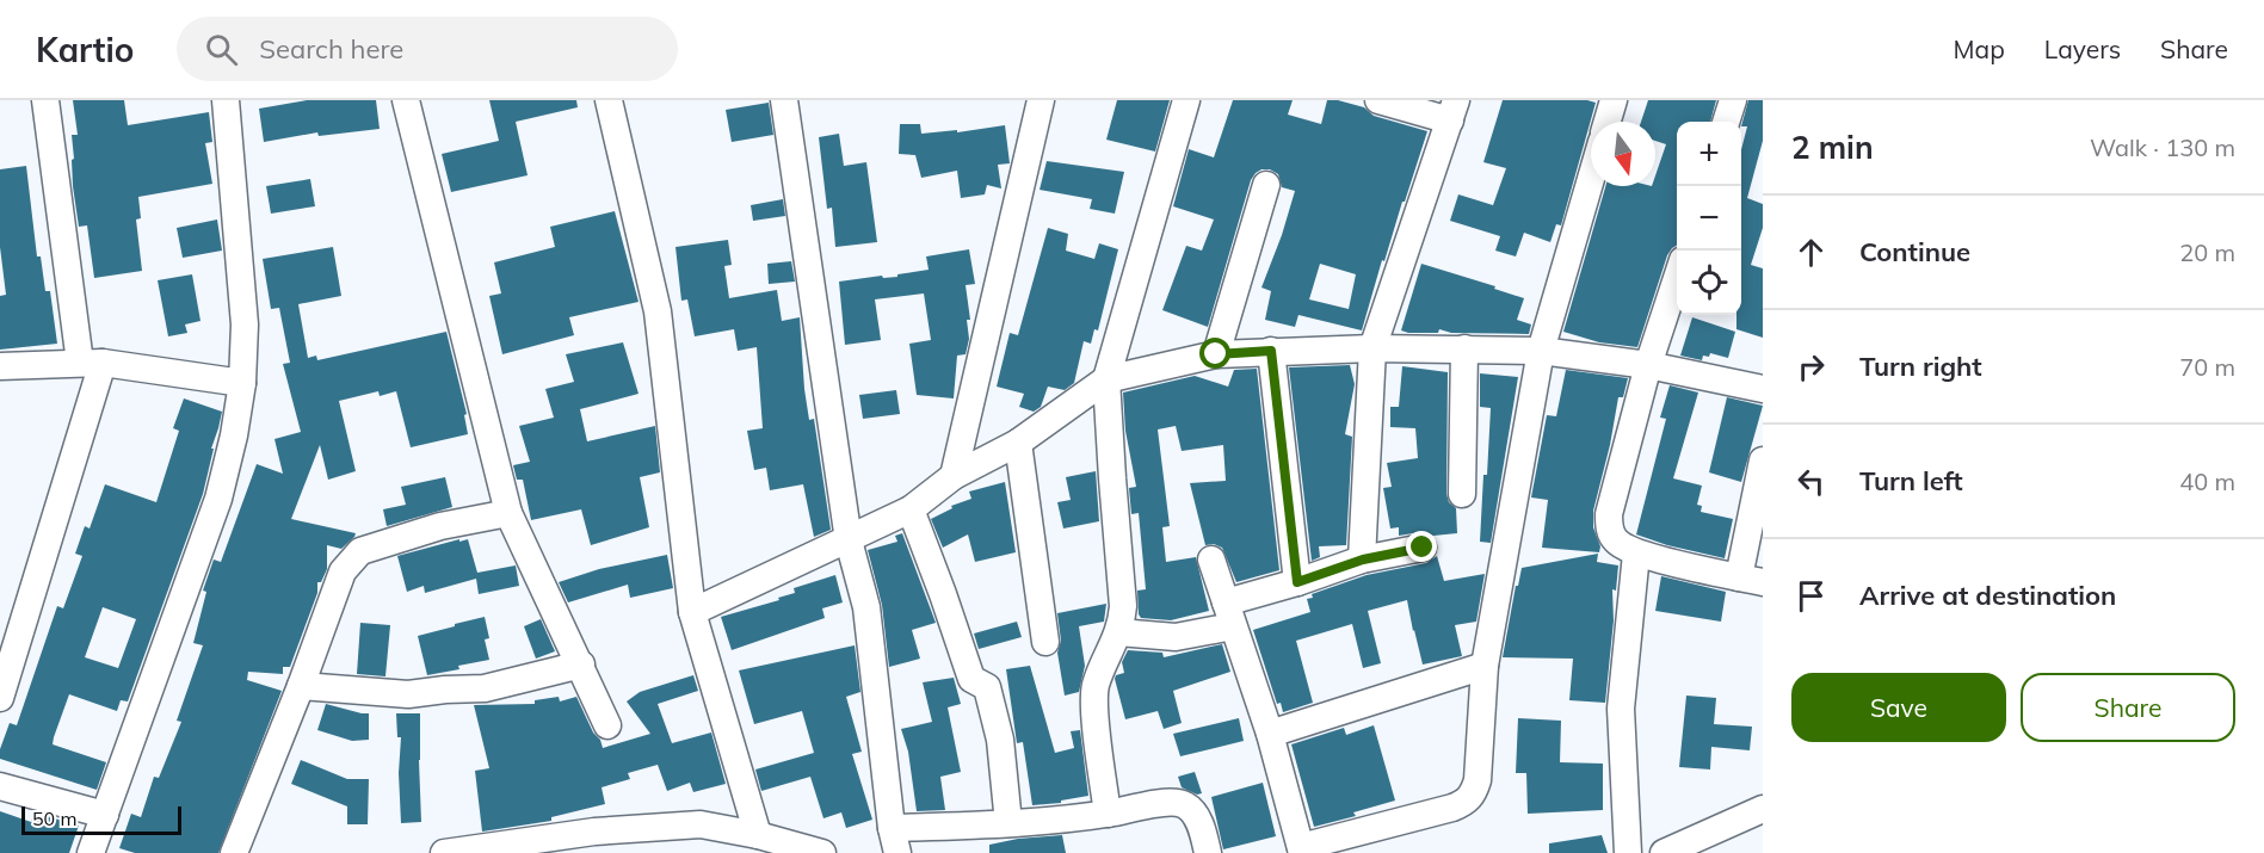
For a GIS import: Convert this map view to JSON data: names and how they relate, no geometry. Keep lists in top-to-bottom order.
{
  "scale_bar": "50 m",
  "north": "bottom",
  "page": {
    "header": "Kartio",
    "search": "Search here",
    "nav": ["Map", "Layers", "Share"],
    "heading": ["2 min", "Walk · 130 m"],
    "map_buttons": ["+", "−"],
    "list": [
      ["Continue", "20 m"],
      ["Turn right", "70 m"],
      ["Turn left", "40 m"],
      "Arrive at destination"
    ],
    "buttons": ["Save", "Share"],
    "scale": "50 m"
  }
}
